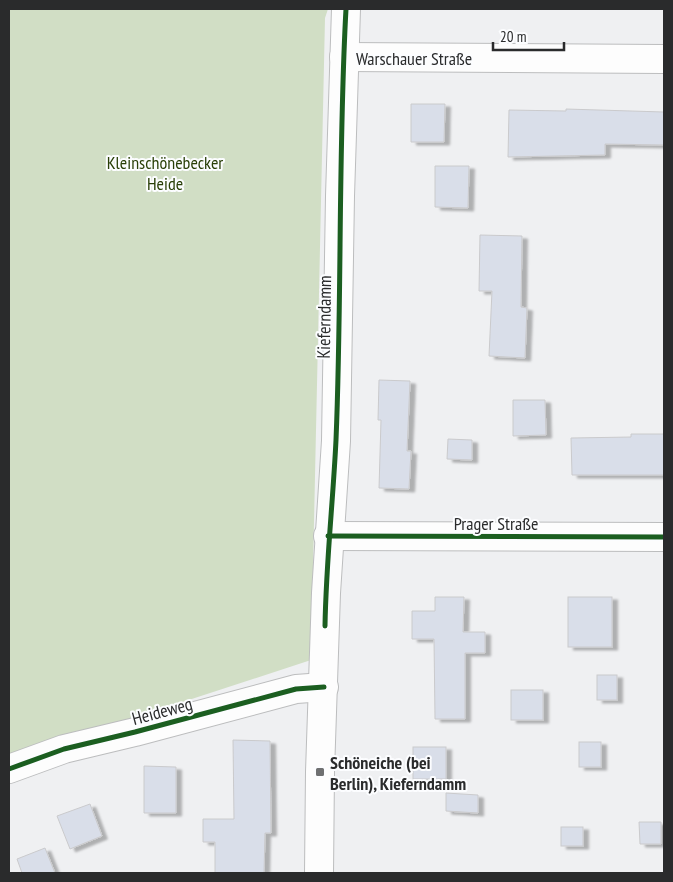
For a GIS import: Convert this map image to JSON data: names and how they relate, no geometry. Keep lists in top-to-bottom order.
{
  "streets": {
    "street": [
      "Warschauer Straße",
      "Kieferndamm",
      "Prager Straße",
      "Heideweg"
    ]
  },
  "crossings": [
    ["Warschauer Straße", "Kieferndamm"],
    ["Kieferndamm", "Prager Straße"],
    ["Kieferndamm", "Heideweg"]
  ],
  "parks": ["Kleinschönebecker Heide"],
  "places": {
    "transit": ["Schöneiche (bei Berlin), Kieferndamm"]
  },
  "scale_bar": "20 m"
}
